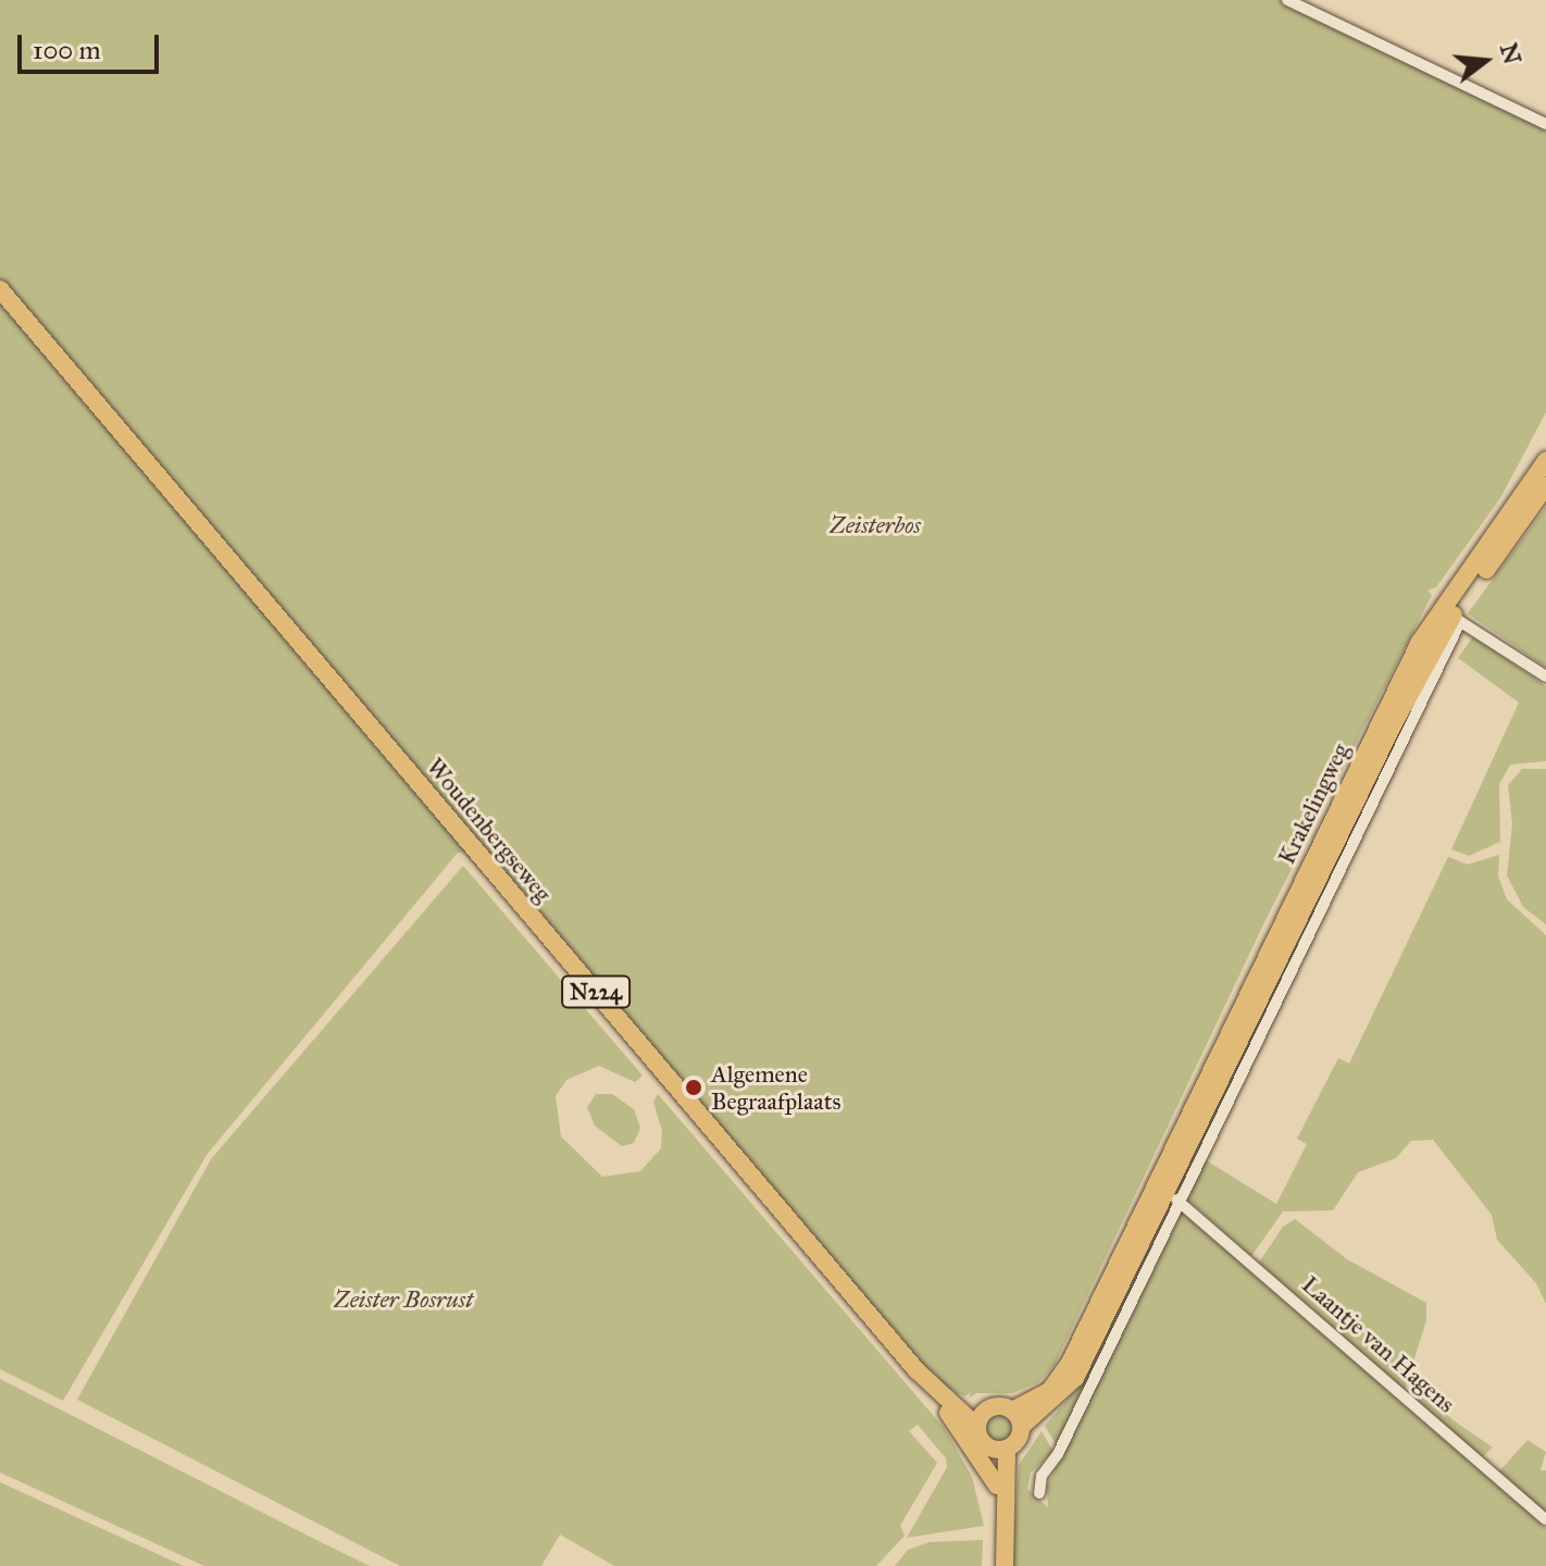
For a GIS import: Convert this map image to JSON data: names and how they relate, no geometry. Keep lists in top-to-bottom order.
{
  "streets": {
    "main road": ["Krakelingweg", "Woudenbergseweg", "N224"],
    "street": ["Laantje van Hagens"]
  },
  "crossings": [
    ["Krakelingweg", "N224"],
    ["Krakelingweg", "Laantje van Hagens"],
    ["Woudenbergseweg", "N224"]
  ],
  "parks": ["Zeisterbos", "Zeister Bosrust"],
  "places": ["Algemene Begraafplaats"],
  "scale_bar": "100 m",
  "north": "right"
}
